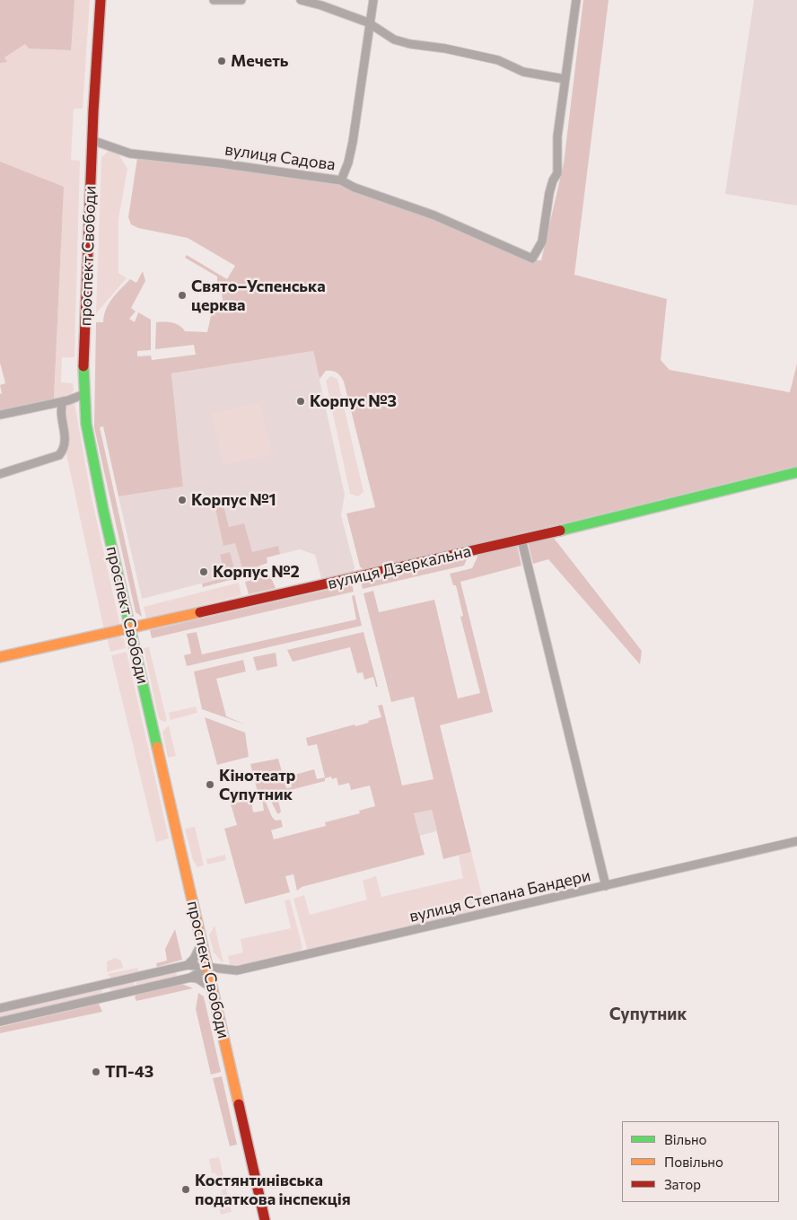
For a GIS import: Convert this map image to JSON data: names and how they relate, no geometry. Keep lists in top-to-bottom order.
{
  "streets": {
    "street": [
      "вулиця Садова",
      "проспект Свободи",
      "вулиця Дзеркальна",
      "вулиця Степана Бандери"
    ]
  },
  "crossings": [
    ["вулиця Садова", "проспект Свободи"],
    ["проспект Свободи", "вулиця Дзеркальна"],
    ["проспект Свободи", "вулиця Степана Бандери"]
  ],
  "districts": ["Супутник"],
  "places": [
    "Мечеть",
    "Свято–Успенська церква",
    "Корпус №3",
    "Корпус №1",
    "Корпус №2",
    "Кінотеатр Супутник",
    "ТП-43",
    "Костянтинівська податкова інспекція"
  ],
  "legend": ["Вільно", "Повільно", "Затор"]
}
